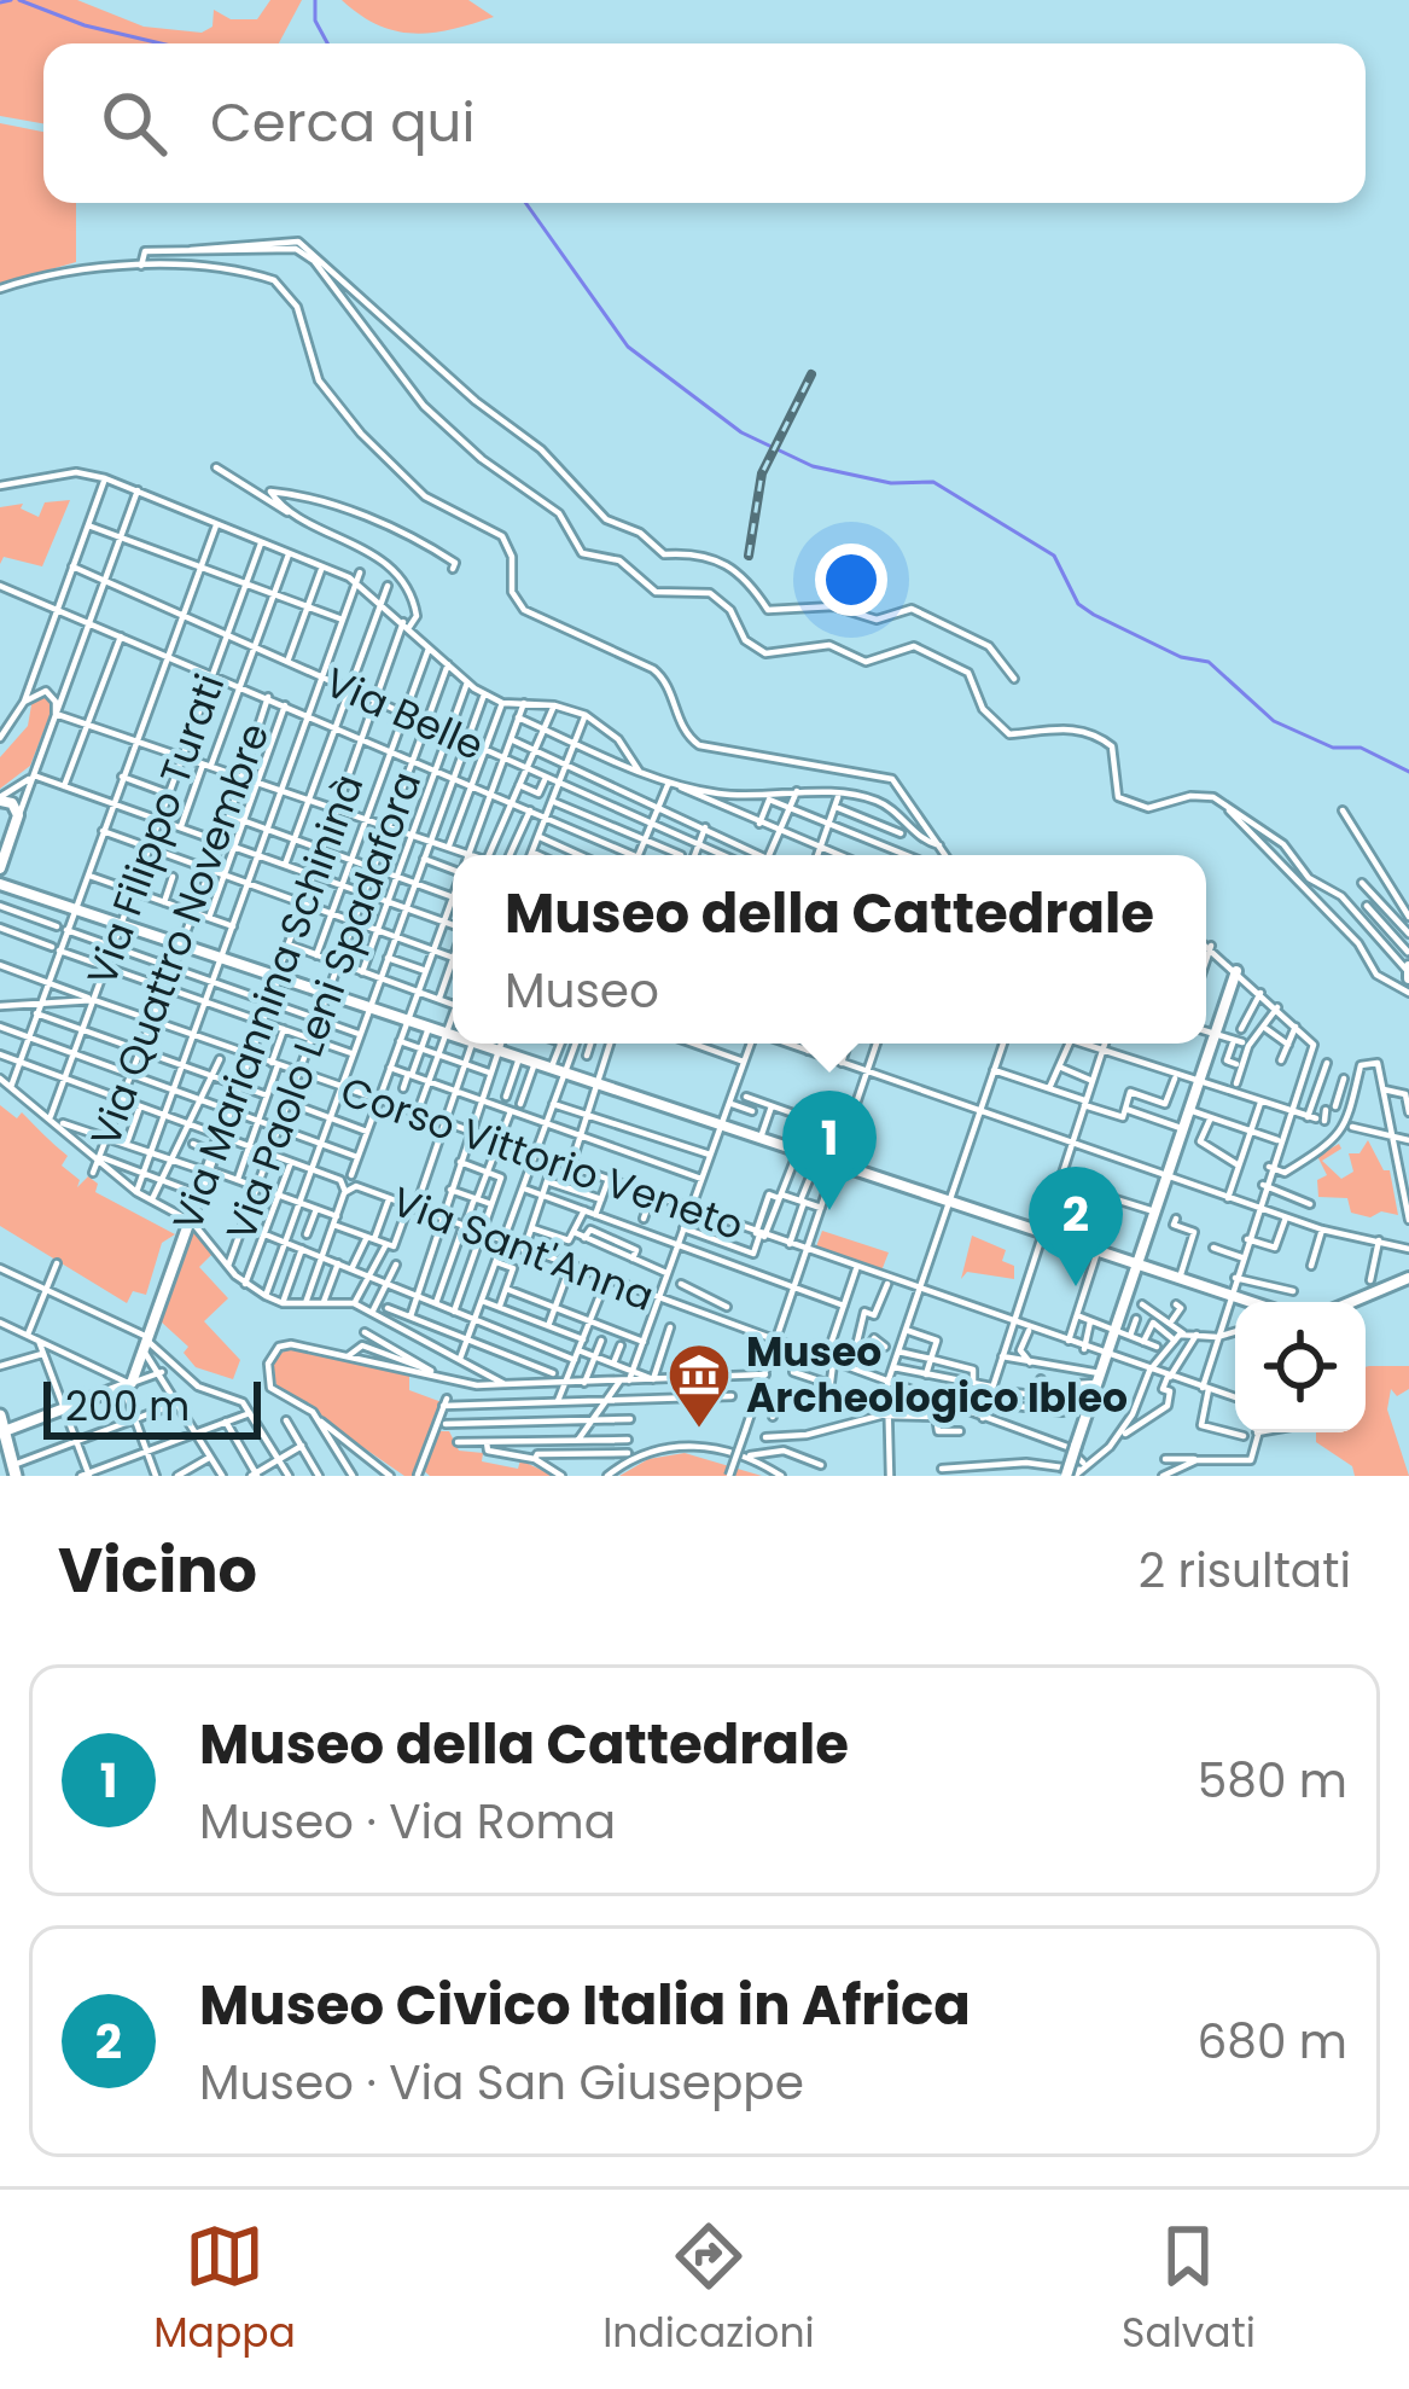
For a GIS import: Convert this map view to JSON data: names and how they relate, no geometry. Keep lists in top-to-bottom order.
{
  "streets": {
    "street": [
      "Via Belle",
      "Via Filippo Turati",
      "Via Quattro Novembre",
      "Via Mariannina Schininà",
      "Via Paolo Leni Spadafora",
      "Corso Vittorio Veneto",
      "Via Sant'Anna"
    ]
  },
  "crossings": [
    ["Via Belle", "Via Filippo Turati"],
    ["Via Belle", "Via Mariannina Schininà"],
    ["Via Belle", "Via Paolo Leni Spadafora"],
    ["Via Filippo Turati", "Corso Vittorio Veneto"],
    ["Via Quattro Novembre", "Corso Vittorio Veneto"],
    ["Via Mariannina Schininà", "Corso Vittorio Veneto"],
    ["Via Paolo Leni Spadafora", "Corso Vittorio Veneto"]
  ],
  "places": {
    "museum": ["Museo Archeologico Ibleo"]
  },
  "scale_bar": "200 m",
  "page": {
    "search": "Cerca qui",
    "popup": ["Museo della Cattedrale", "Museo"],
    "pins": ["1", "2"],
    "scale": "200 m",
    "heading": ["Vicino", "2 risultati"],
    "list": [
      {
        "mark": "1",
        "name": "Museo della Cattedrale",
        "note": "Museo · Via Roma",
        "value": "580 m"
      },
      {
        "mark": "2",
        "name": "Museo Civico Italia in Africa",
        "note": "Museo · Via San Giuseppe",
        "value": "680 m"
      }
    ],
    "nav": ["Mappa", "Indicazioni", "Salvati"]
  }
}
